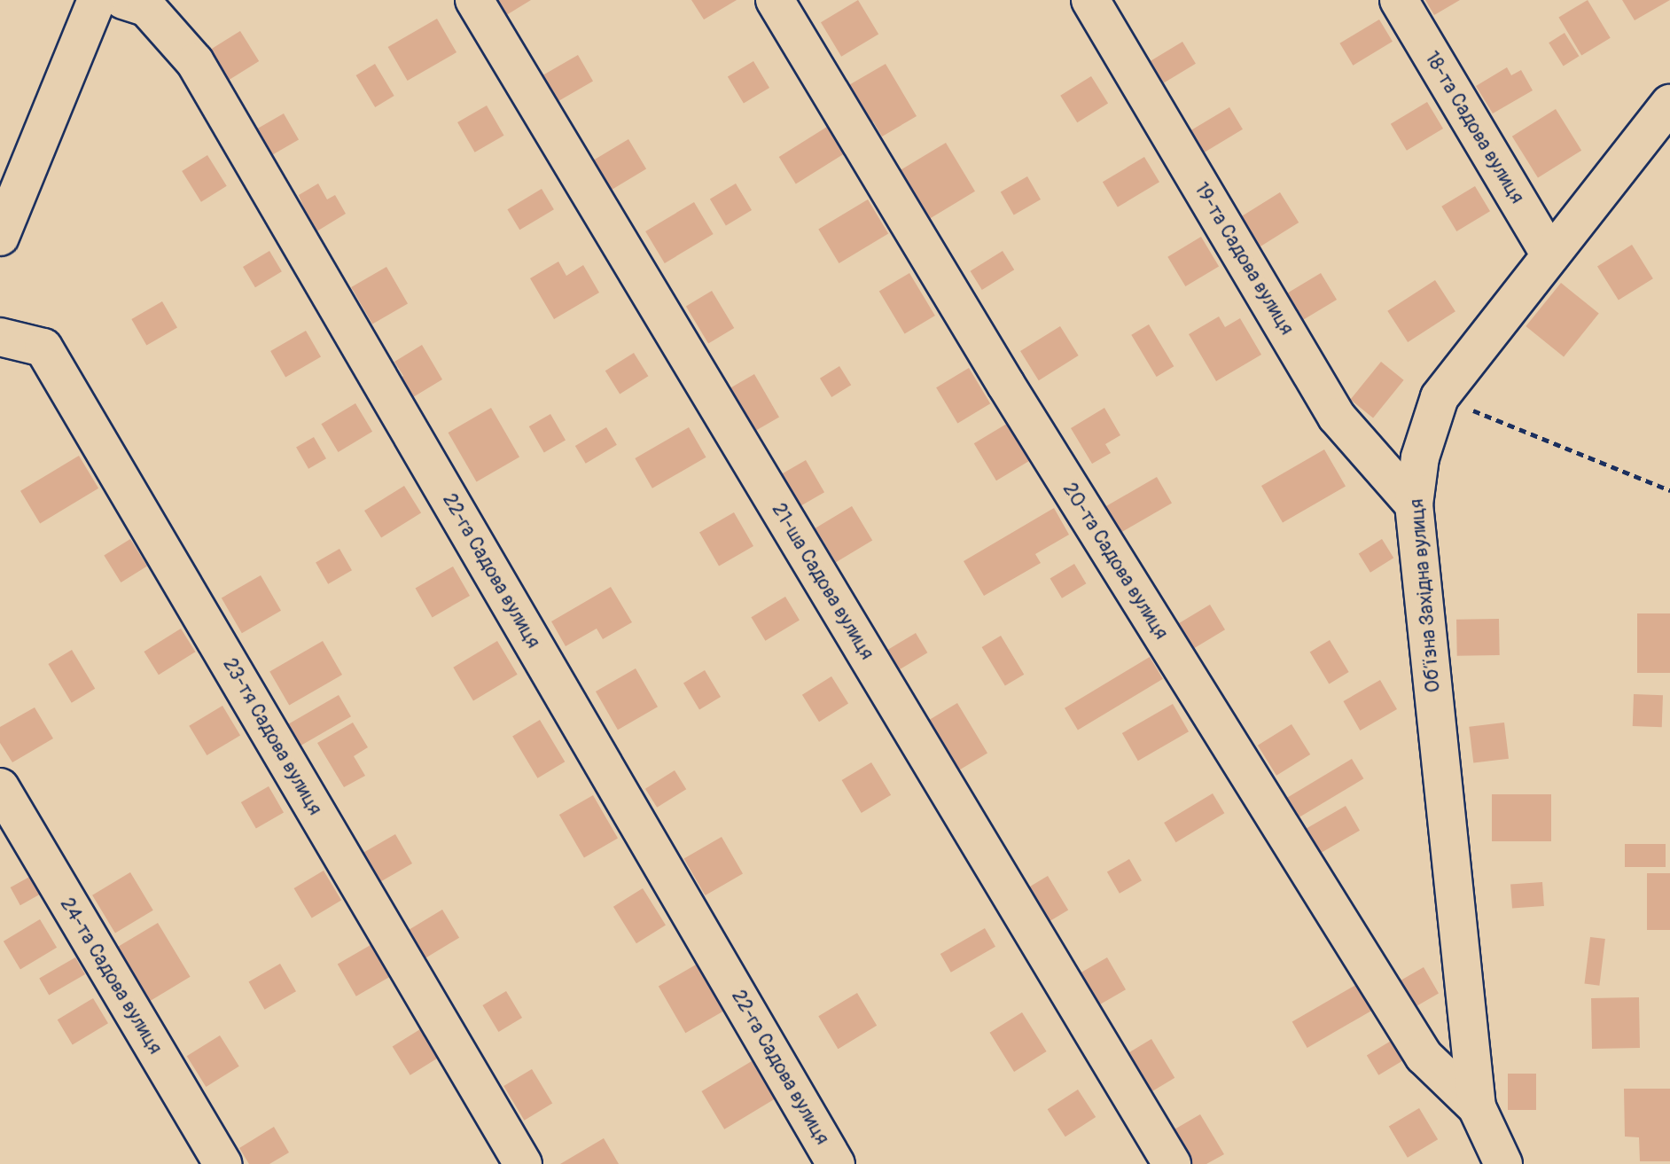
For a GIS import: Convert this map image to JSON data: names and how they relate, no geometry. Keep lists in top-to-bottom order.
{
  "streets": {
    "street": [
      "18-та Садова вулиця",
      "19-та Садова вулиця",
      "20-та Садова вулиця",
      "22-га Садова вулиця",
      "21-ша Садова вулиця",
      "Обʼїзна Західна вулиця",
      "23-тя Садова вулиця",
      "24-та Садова вулиця"
    ]
  },
  "crossings": [
    ["18-та Садова вулиця", "Обʼїзна Західна вулиця"],
    ["19-та Садова вулиця", "Обʼїзна Західна вулиця"],
    ["20-та Садова вулиця", "Обʼїзна Західна вулиця"]
  ]
}
